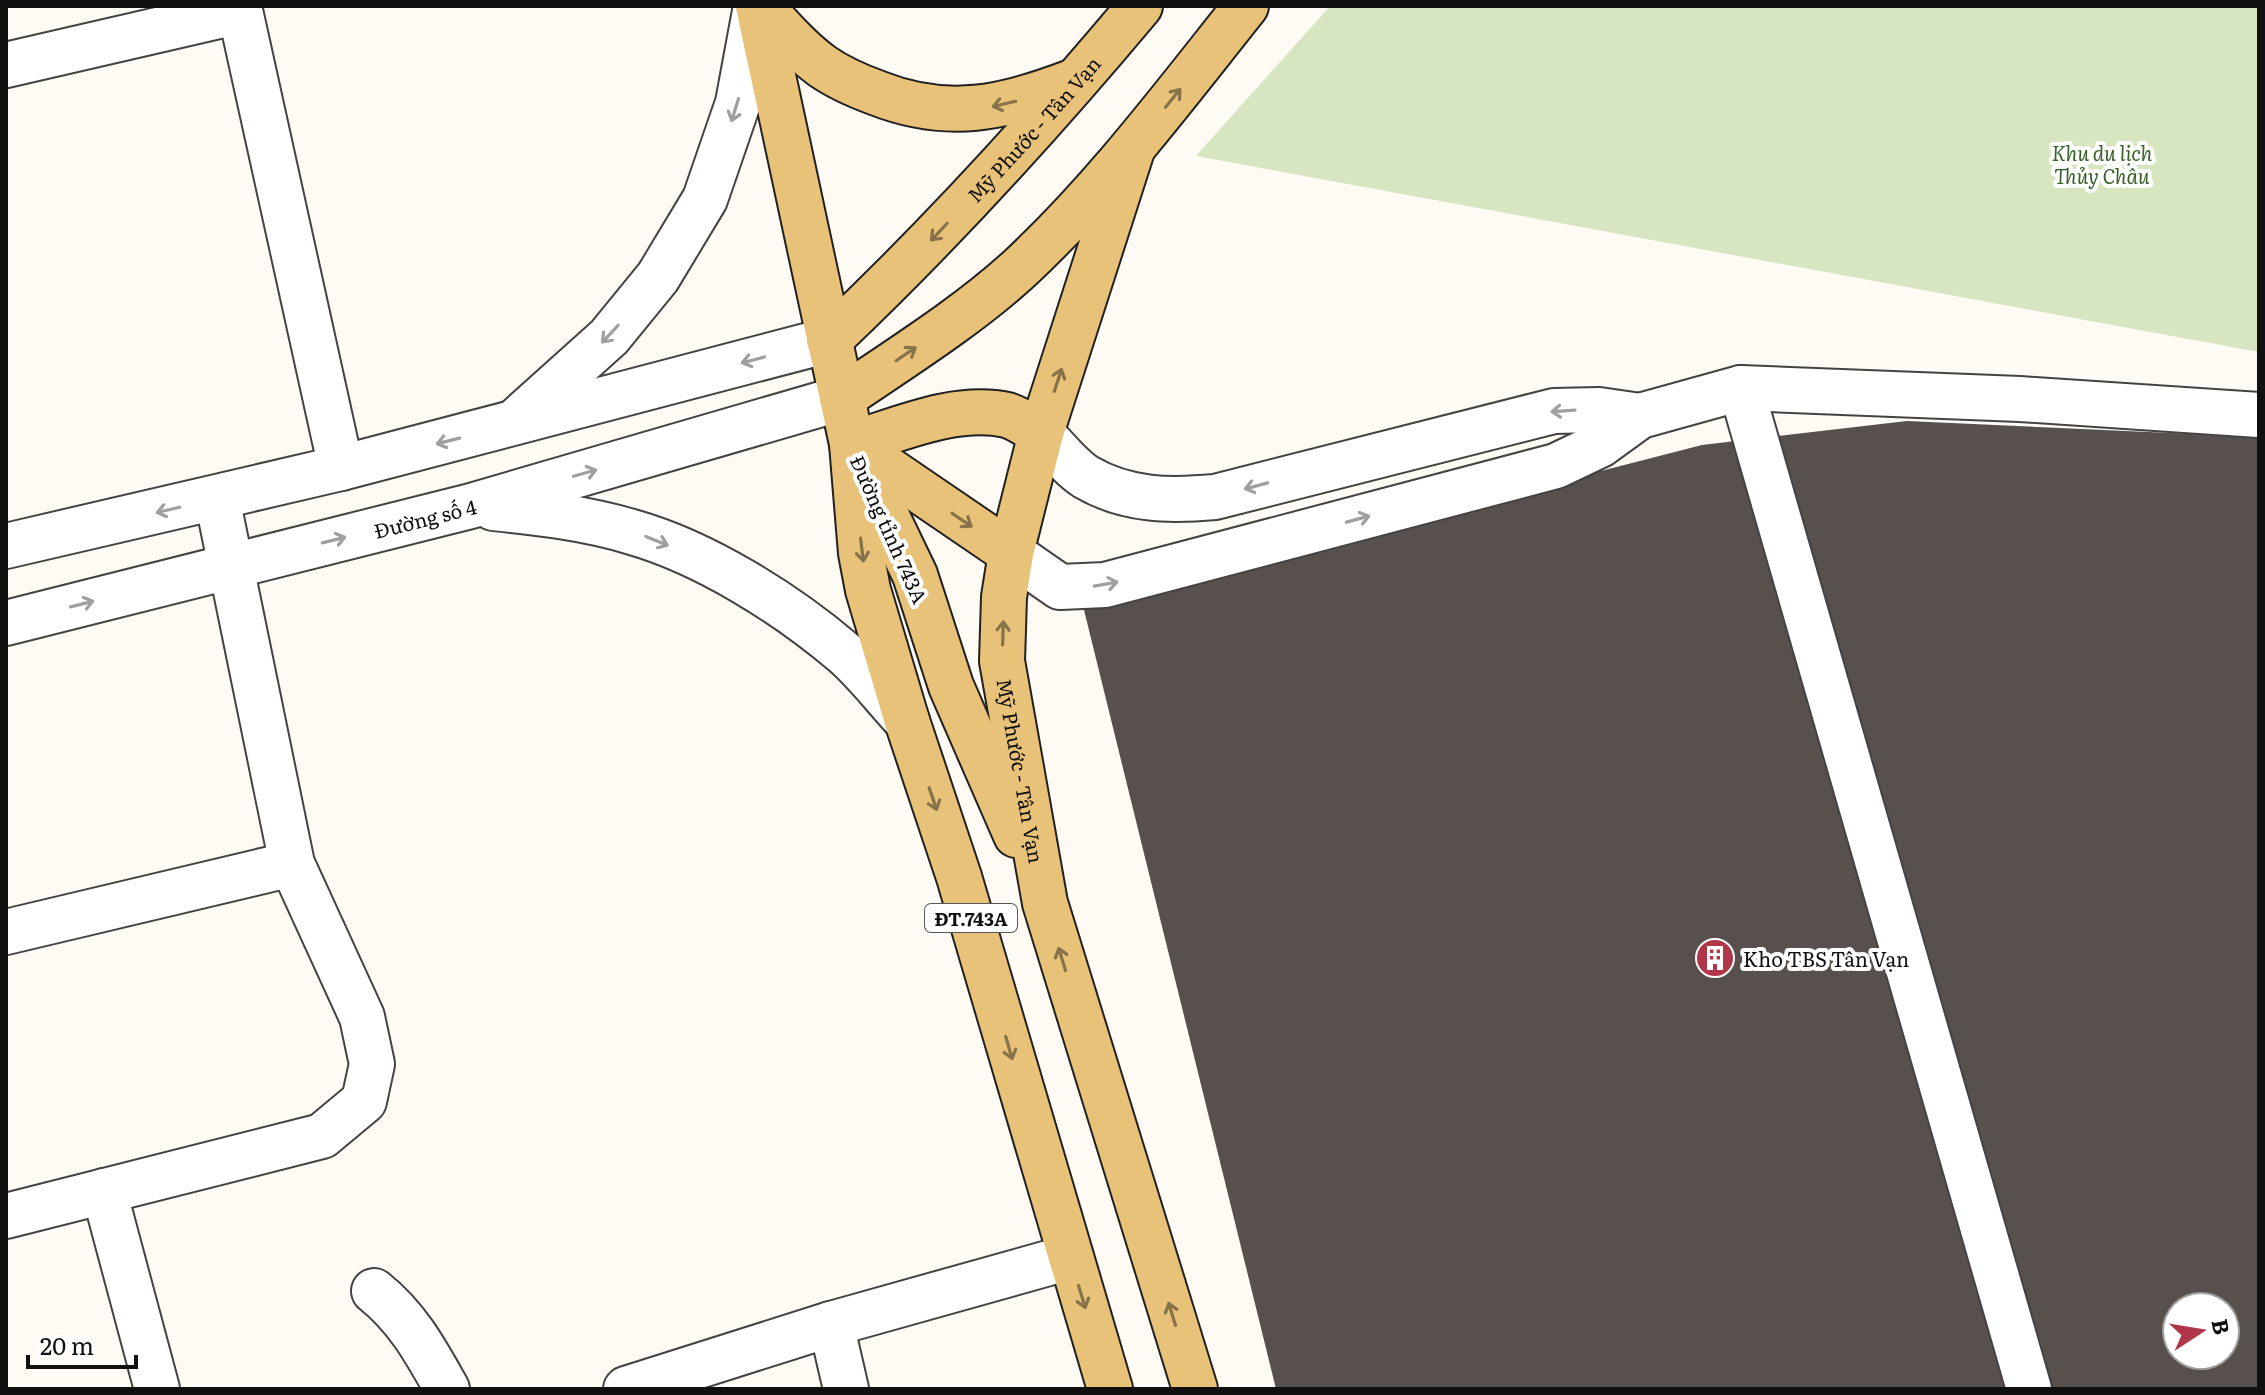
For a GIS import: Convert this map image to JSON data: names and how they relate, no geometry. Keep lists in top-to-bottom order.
{
  "streets": {
    "main road": ["Mỹ Phước - Tân Vạn", "Đường tỉnh 743A", "ĐT.743A"],
    "street": ["Đường số 4"]
  },
  "crossings": [
    ["Mỹ Phước - Tân Vạn", "Đường số 4"],
    ["Mỹ Phước - Tân Vạn", "Đường tỉnh 743A"],
    ["Đường tỉnh 743A", "ĐT.743A"]
  ],
  "parks": ["Khu du lịch Thủy Châu"],
  "places": {
    "building": ["Kho TBS Tân Vạn"]
  },
  "scale_bar": "20 m",
  "north": "right"
}
